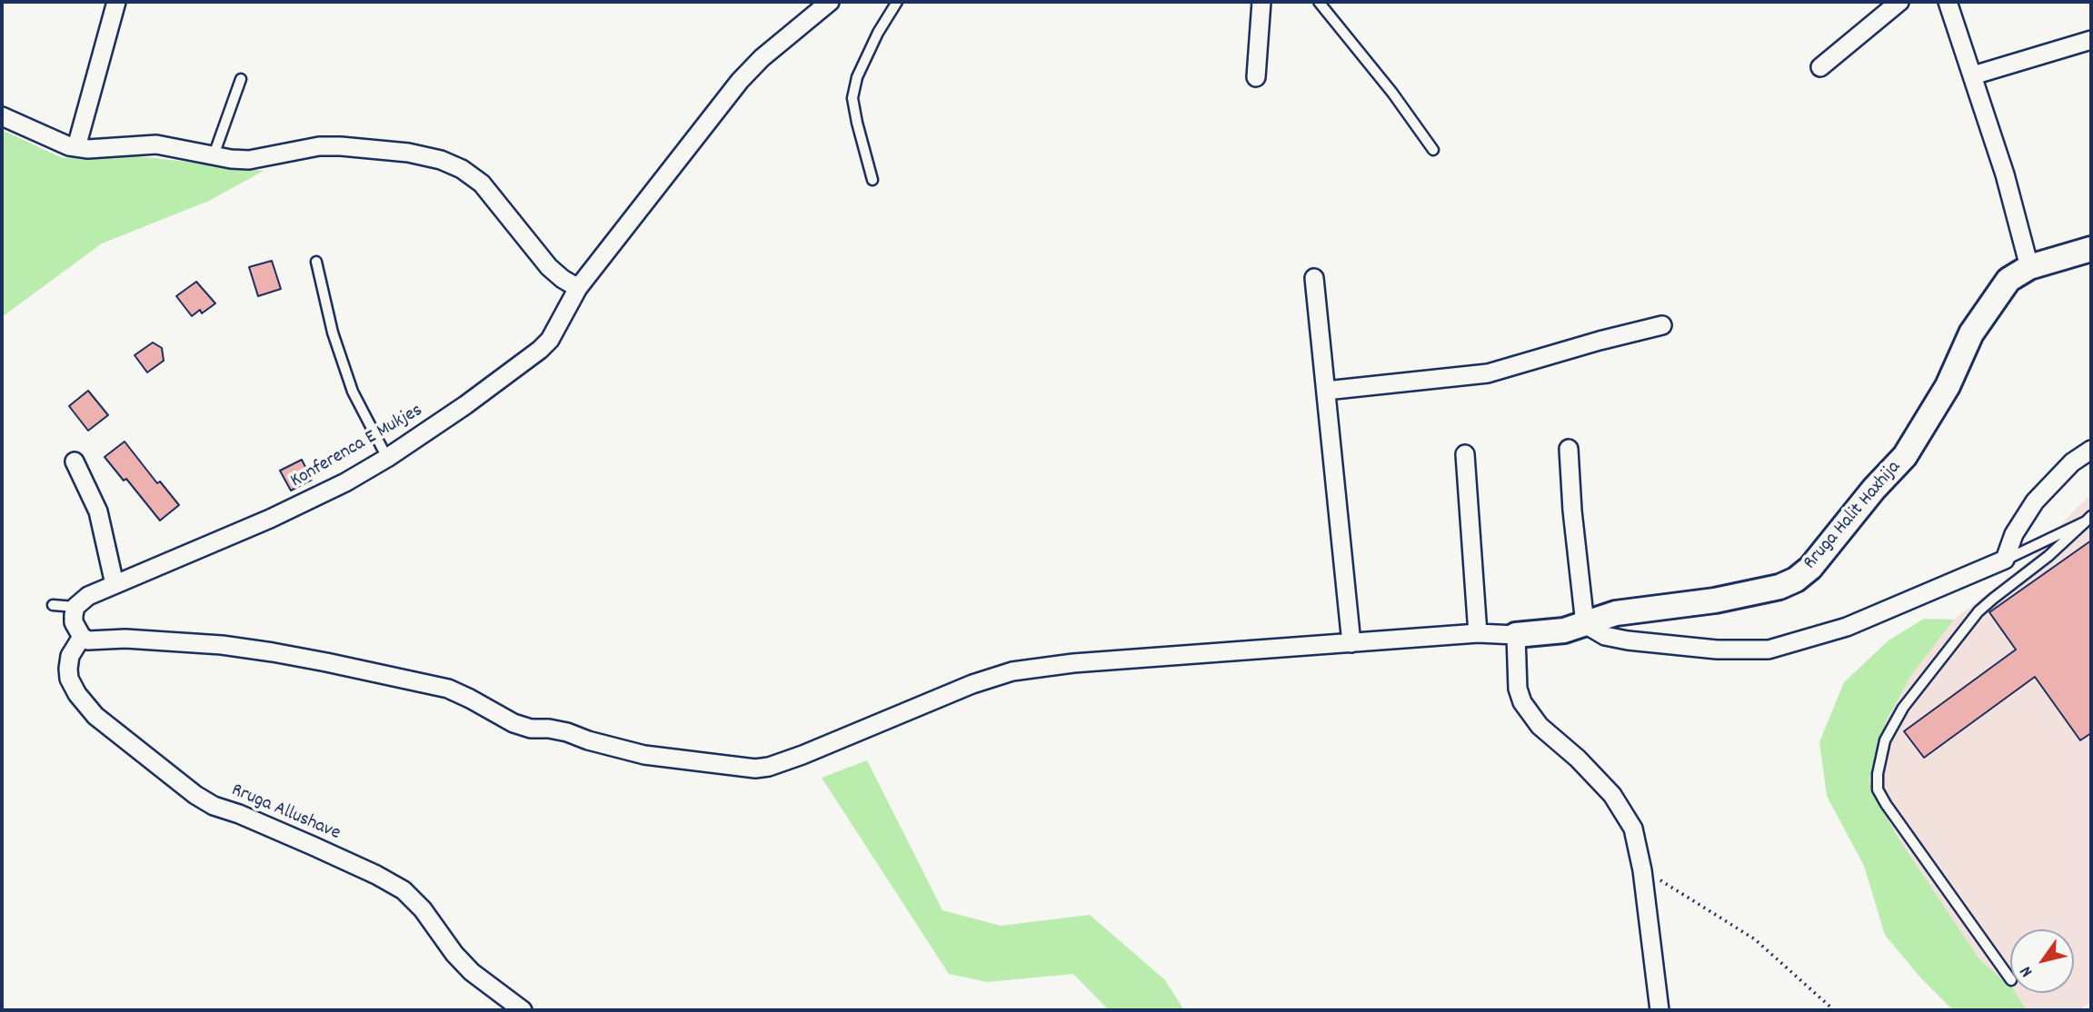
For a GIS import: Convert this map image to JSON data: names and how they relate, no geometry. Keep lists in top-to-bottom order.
{
  "streets": {
    "street": ["Konferenca E Mukjes", "Rruga Halit Haxhija", "Rruga Allushave"]
  },
  "north": "bottom left"
}
